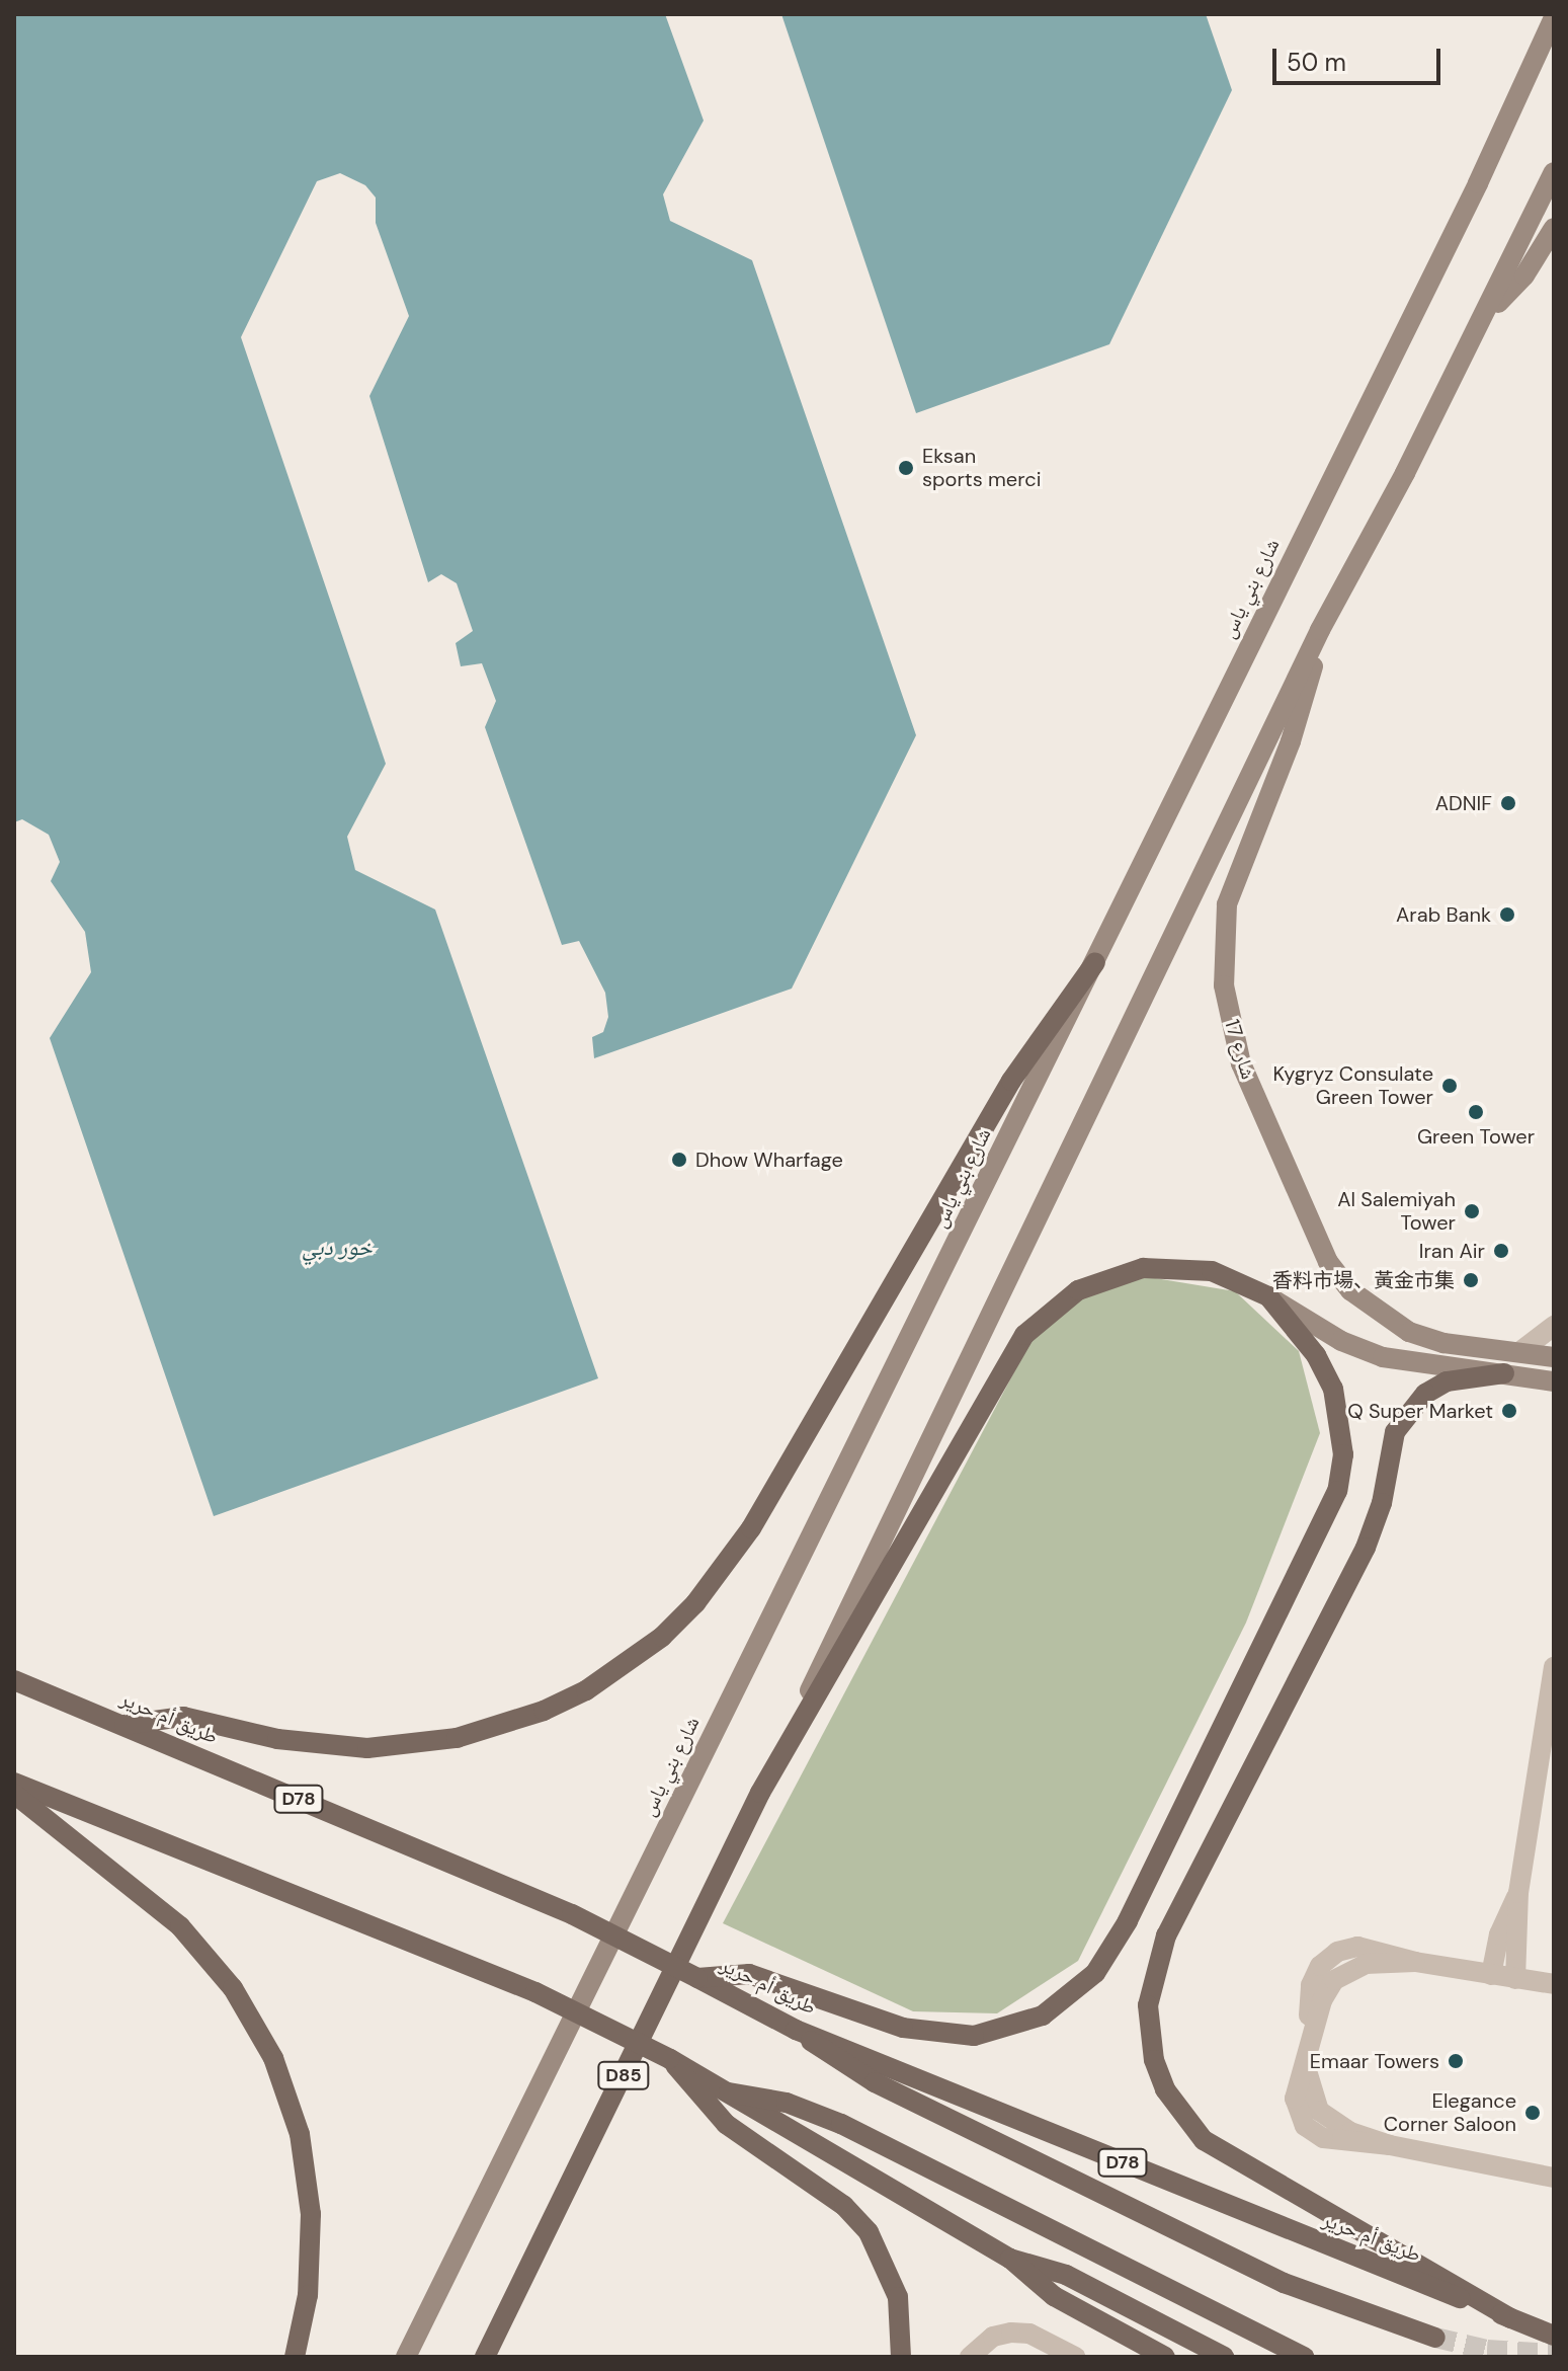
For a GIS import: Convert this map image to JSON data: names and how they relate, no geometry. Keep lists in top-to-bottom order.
{
  "streets": {
    "main road": [
      "شارع بني ياس",
      "شارع 17",
      "طريق أم حرير",
      "D78",
      "D85"
    ]
  },
  "crossings": [
    ["شارع 17", "D85"]
  ],
  "water": ["خور دبي"],
  "places": [
    "Eksan sports merci",
    "ADNIF",
    "Arab Bank",
    "Kygryz Consulate Green Tower",
    "Green Tower",
    "Dhow Wharfage",
    "Al Salemiyah Tower",
    "Iran Air",
    "香料市場、黃金市集",
    "Q Super Market",
    "Emaar Towers",
    "Elegance Corner Saloon"
  ],
  "scale_bar": "50 m"
}
